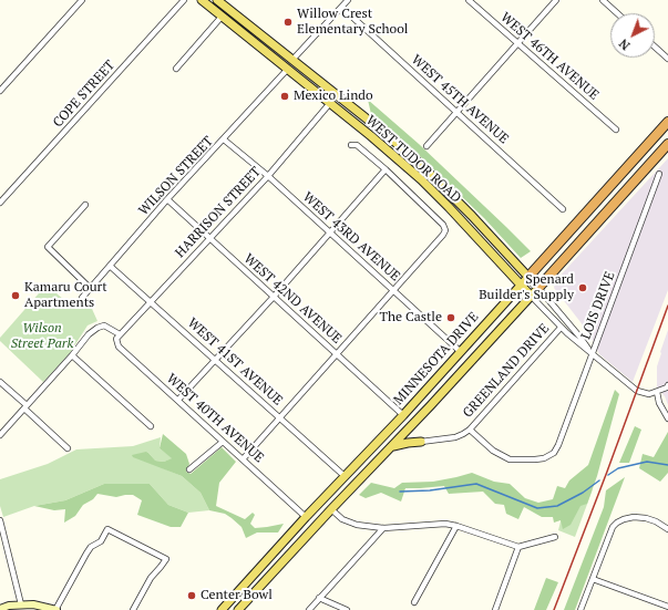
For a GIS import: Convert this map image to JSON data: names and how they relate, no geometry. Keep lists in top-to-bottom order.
{
  "streets": {
    "highway": ["MINNESOTA DRIVE"],
    "main road": ["WEST TUDOR ROAD"],
    "street": [
      "WEST 46TH AVENUE",
      "COPE STREET",
      "WEST 45TH AVENUE",
      "WILSON STREET",
      "HARRISON STREET",
      "WEST 43RD AVENUE",
      "WEST 42ND AVENUE",
      "LOIS DRIVE",
      "WEST 41ST AVENUE",
      "GREENLAND DRIVE",
      "WEST 40TH AVENUE"
    ]
  },
  "crossings": [
    ["WEST TUDOR ROAD", "WILSON STREET"],
    ["WEST TUDOR ROAD", "HARRISON STREET"],
    ["WEST TUDOR ROAD", "LOIS DRIVE"],
    ["WEST TUDOR ROAD", "MINNESOTA DRIVE"],
    ["WEST TUDOR ROAD", "GREENLAND DRIVE"],
    ["WILSON STREET", "WEST 43RD AVENUE"],
    ["WILSON STREET", "WEST 42ND AVENUE"],
    ["WILSON STREET", "WEST 41ST AVENUE"],
    ["HARRISON STREET", "WEST 43RD AVENUE"],
    ["HARRISON STREET", "WEST 42ND AVENUE"],
    ["HARRISON STREET", "WEST 41ST AVENUE"],
    ["HARRISON STREET", "WEST 40TH AVENUE"],
    ["WEST 43RD AVENUE", "MINNESOTA DRIVE"],
    ["WEST 42ND AVENUE", "MINNESOTA DRIVE"],
    ["LOIS DRIVE", "GREENLAND DRIVE"],
    ["MINNESOTA DRIVE", "WEST 41ST AVENUE"],
    ["MINNESOTA DRIVE", "WEST 40TH AVENUE"]
  ],
  "parks": ["Wilson Street Park"],
  "places": [
    "Willow Crest Elementary School",
    "Mexico Lindo",
    "Spenard Builder's Supply",
    "Kamaru Court Apartments",
    "The Castle",
    "Center Bowl"
  ],
  "north": "bottom left"
}
